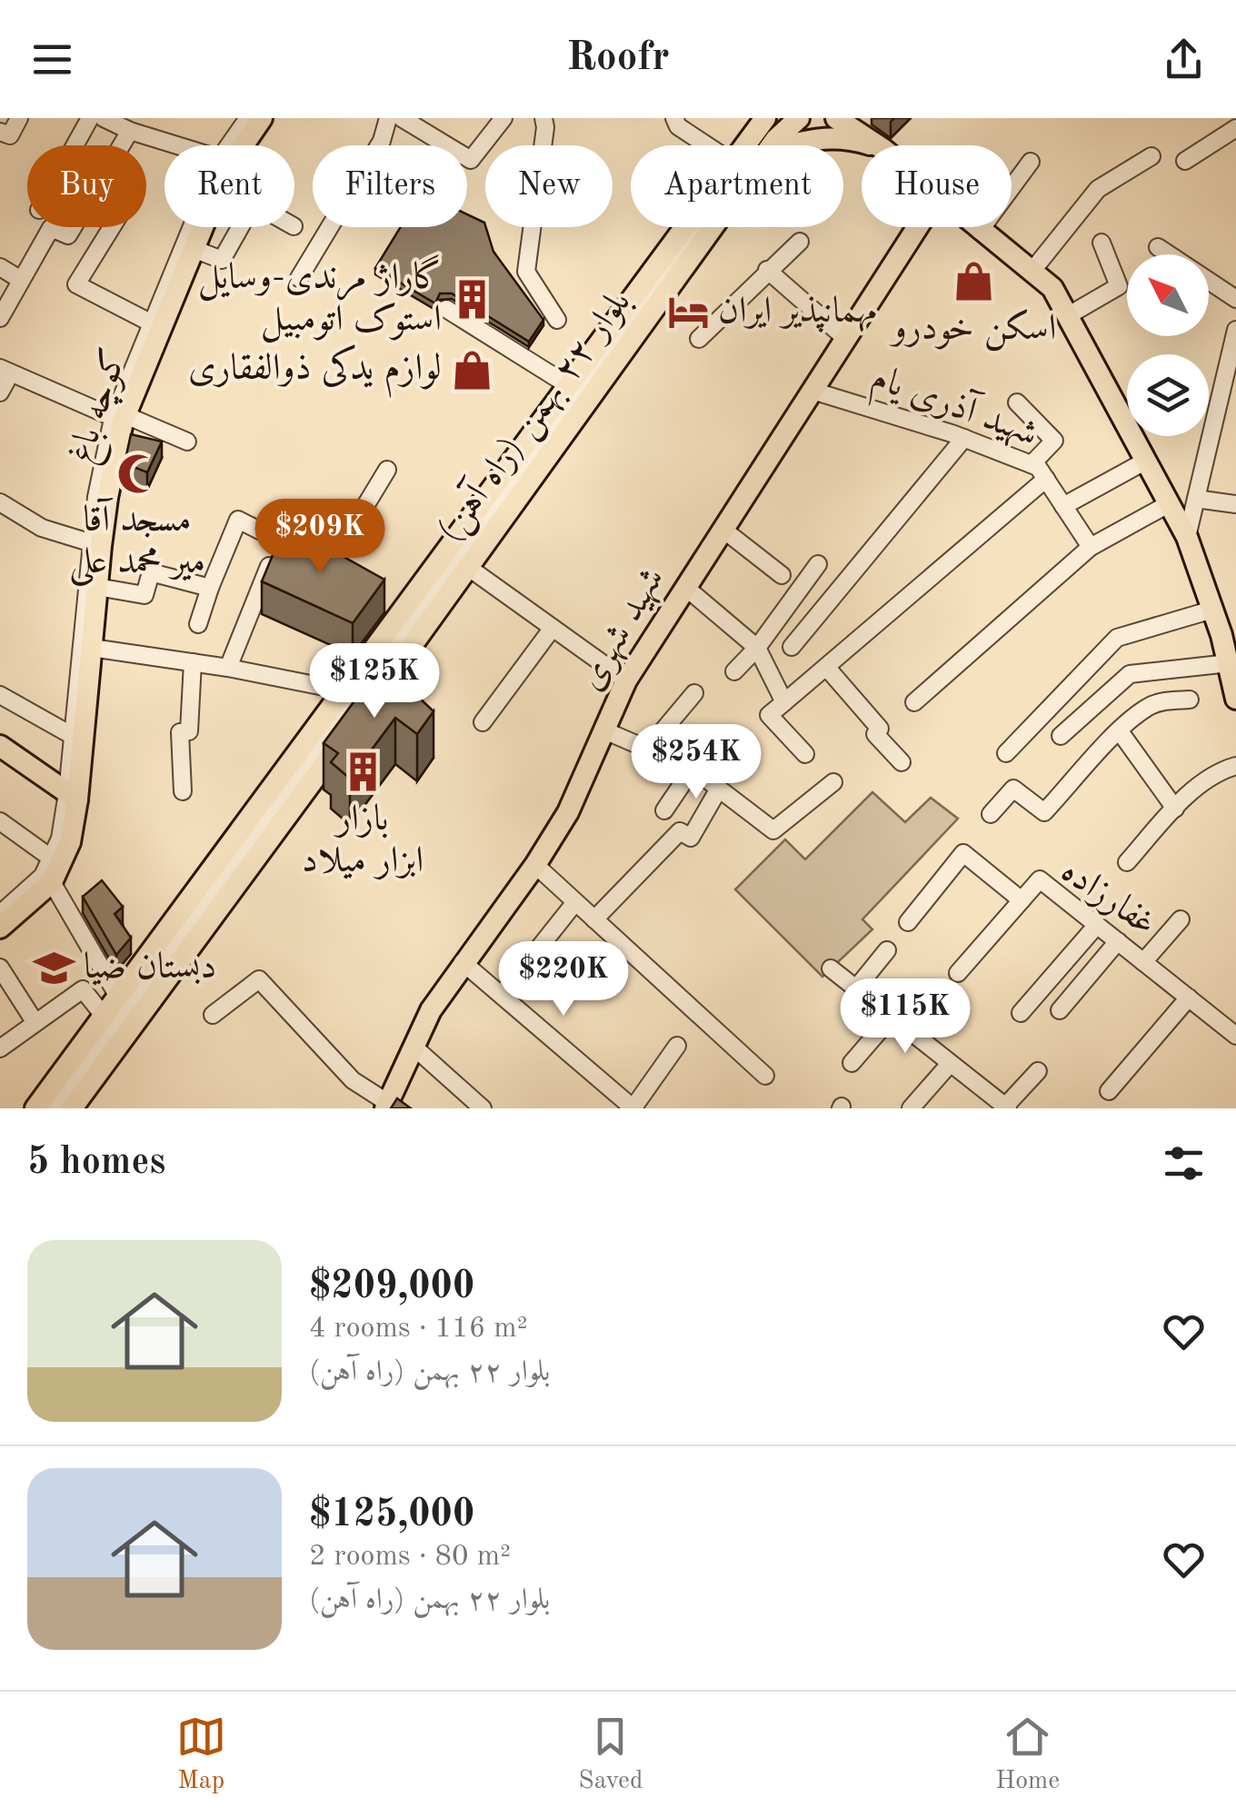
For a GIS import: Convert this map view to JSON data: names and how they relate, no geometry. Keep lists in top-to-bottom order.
{
  "streets": {
    "main road": ["کوچه باغ", "بلوار ۲۲ بهمن (راه آهن)", "شهید شهری"],
    "street": ["شهید آذری یام", "غفارزاده"]
  },
  "crossings": [
    ["شهید آذری یام", "شهید شهری"]
  ],
  "places": {
    "shop": ["اسکن خودرو", "لوازم یدکی ذوالفقاری"],
    "building": ["گاراژ مرندی-وسایل استوک اتومبیل", "بازار ابزار میلاد"],
    "hotel": ["مهمانپذیر ایران"],
    "mosque": ["مسجد آقا میر محمد علی"],
    "school or university": ["دبستان ضیا"]
  },
  "north": "top left",
  "page": {
    "header": "Roofr",
    "chip": [
      "Buy",
      "Rent",
      "Filters",
      "New",
      "Apartment",
      "House"
    ],
    "price": [
      "$209K",
      "$125K",
      "$254K",
      "$220K",
      "$115K"
    ],
    "heading": "5 homes",
    "list": [
      {
        "name": "$209,000",
        "note": "4 rooms · 116 m² · بلوار ۲۲ بهمن (راه آهن)"
      },
      {
        "name": "$125,000",
        "note": "2 rooms · 80 m² · بلوار ۲۲ بهمن (راه آهن)"
      }
    ],
    "tabs": ["Map", "Saved", "Home"]
  }
}
